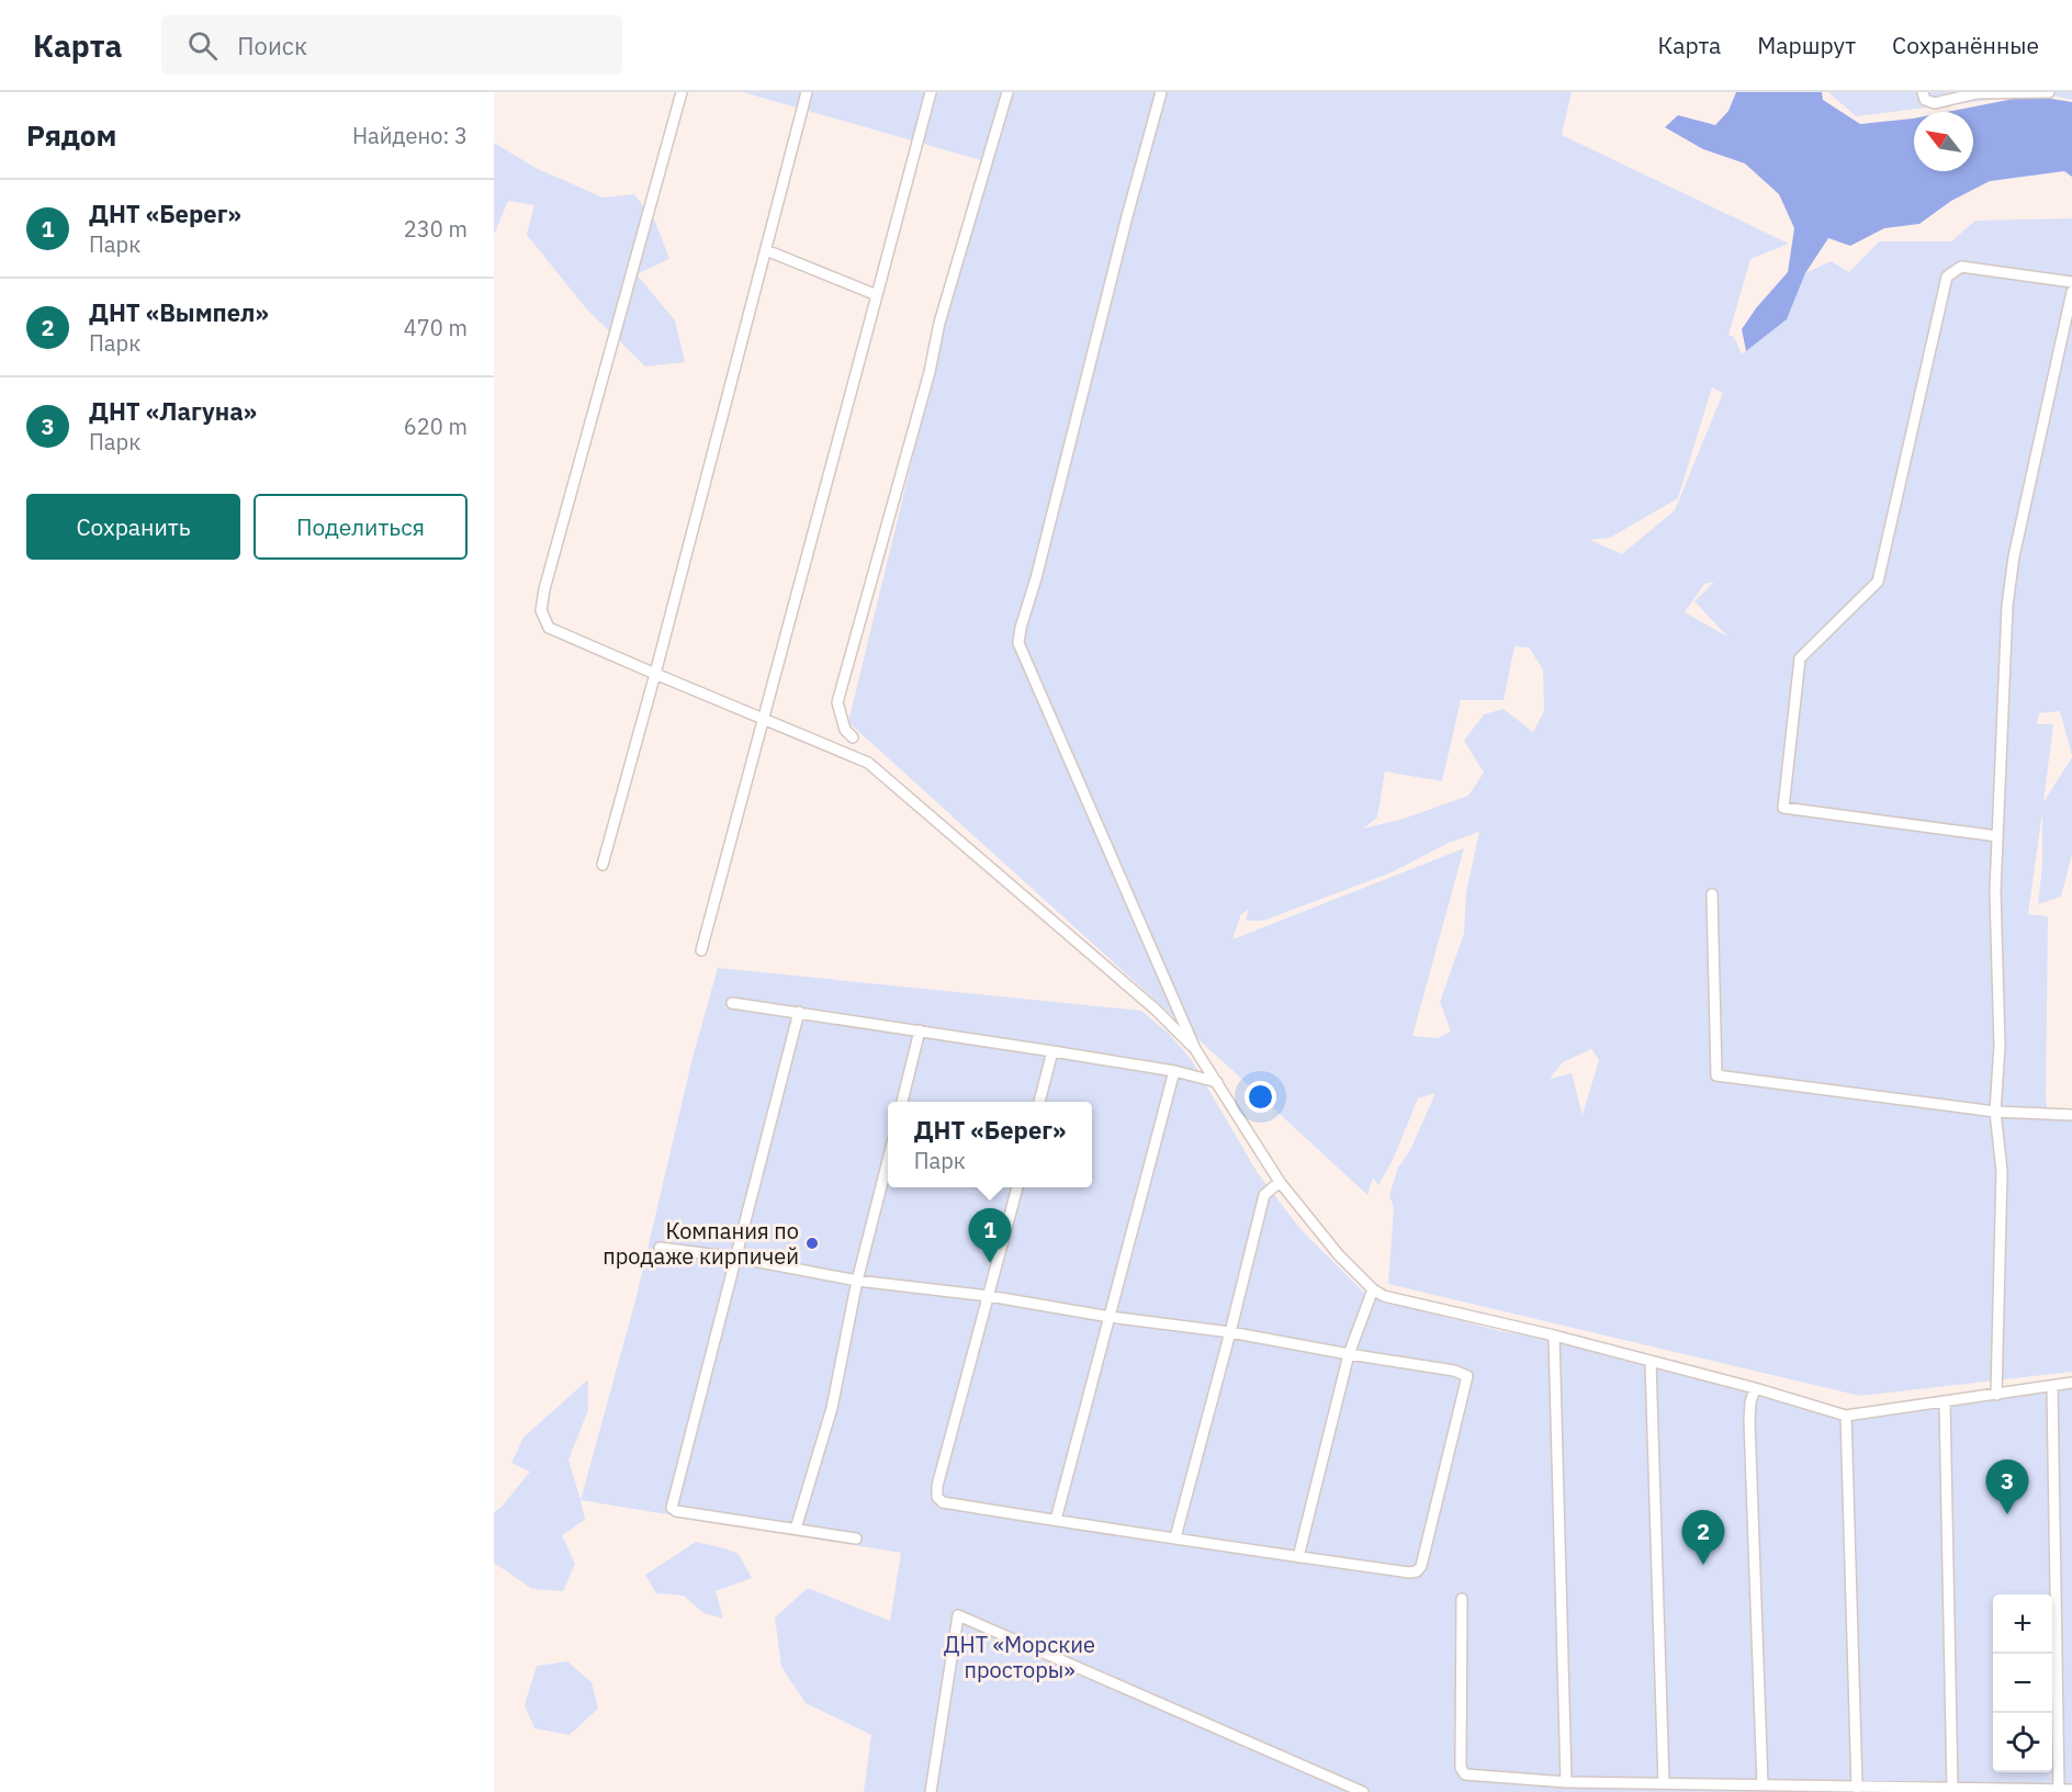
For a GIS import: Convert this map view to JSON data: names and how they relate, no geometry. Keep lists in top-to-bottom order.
{
  "parks": ["ДНТ «Морские просторы»"],
  "places": ["Компания по продаже кирпичей"],
  "north": "top left",
  "page": {
    "header": "Карта",
    "search": "Поиск",
    "nav": ["Карта", "Маршрут", "Сохранённые"],
    "heading": ["Рядом", "Найдено: 3"],
    "list": [
      {
        "mark": "1",
        "name": "ДНТ «Берег»",
        "note": "Парк",
        "value": "230 m"
      },
      {
        "mark": "2",
        "name": "ДНТ «Вымпел»",
        "note": "Парк",
        "value": "470 m"
      },
      {
        "mark": "3",
        "name": "ДНТ «Лагуна»",
        "note": "Парк",
        "value": "620 m"
      }
    ],
    "buttons": ["Сохранить", "Поделиться"],
    "popup": ["ДНТ «Берег»", "Парк"],
    "pins": ["1", "3", "2"],
    "map_buttons": ["+", "−"]
  }
}
